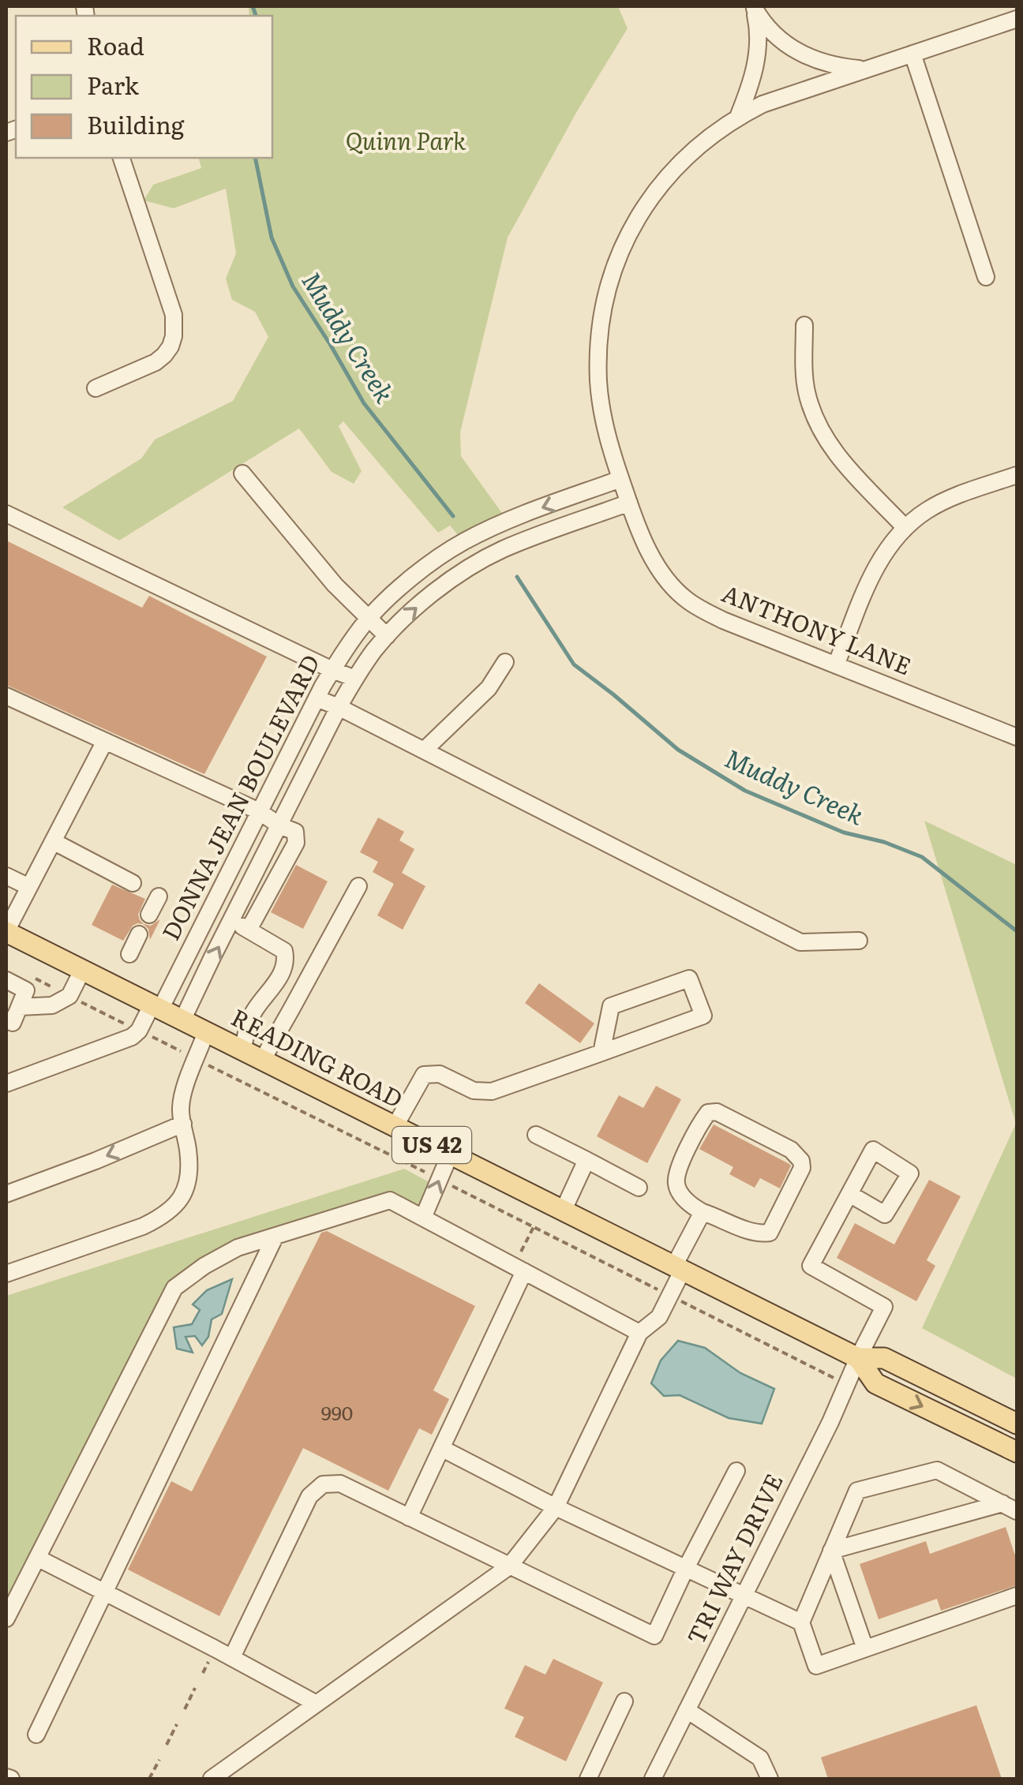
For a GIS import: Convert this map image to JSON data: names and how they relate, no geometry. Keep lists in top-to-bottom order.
{
  "streets": {
    "main road": ["READING ROAD", "US 42"],
    "street": ["ANTHONY LANE", "DONNA JEAN BOULEVARD", "TRI WAY DRIVE"]
  },
  "crossings": [
    ["ANTHONY LANE", "DONNA JEAN BOULEVARD"],
    ["DONNA JEAN BOULEVARD", "READING ROAD"],
    ["READING ROAD", "TRI WAY DRIVE"]
  ],
  "water": ["Muddy Creek"],
  "parks": ["Quinn Park"],
  "house_numbers": ["990"],
  "legend": ["Road", "Park", "Building"]
}
